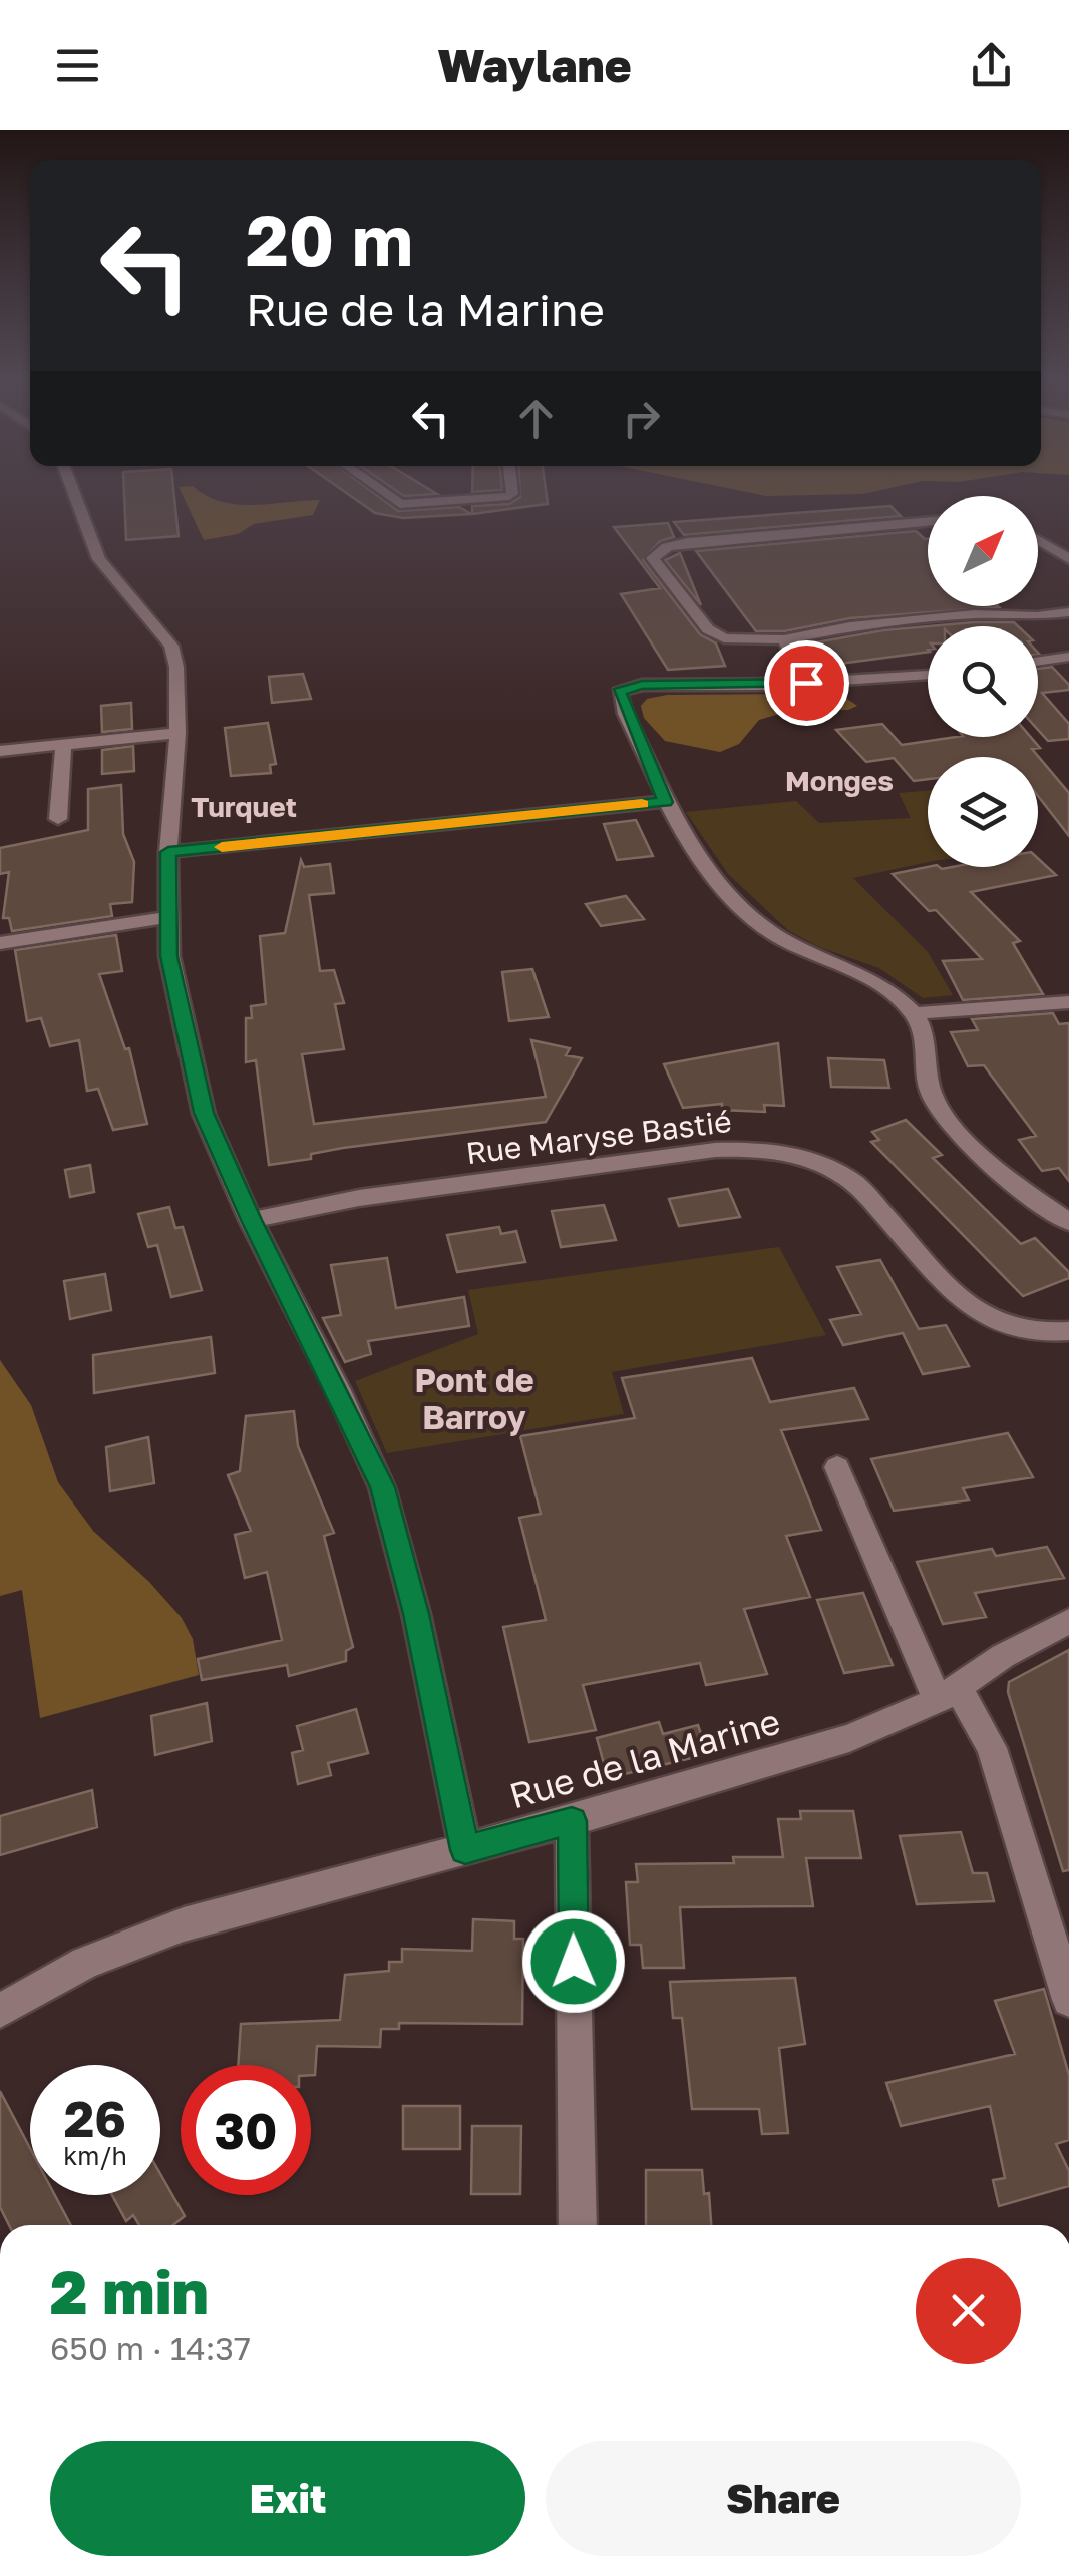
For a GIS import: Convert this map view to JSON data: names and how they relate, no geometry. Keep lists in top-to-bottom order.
{
  "streets": {
    "street": ["Rue Maryse Bastié", "Rue de la Marine"]
  },
  "districts": ["Monges", "Turquet", "Pont de Barroy"],
  "north": "top right",
  "page": {
    "header": "Waylane",
    "turn": ["20 m", "Rue de la Marine"],
    "speed": "26 km/h",
    "limit": "30",
    "heading": ["2 min", "650 m · 14:37"],
    "buttons": ["Exit", "Share"]
  }
}
